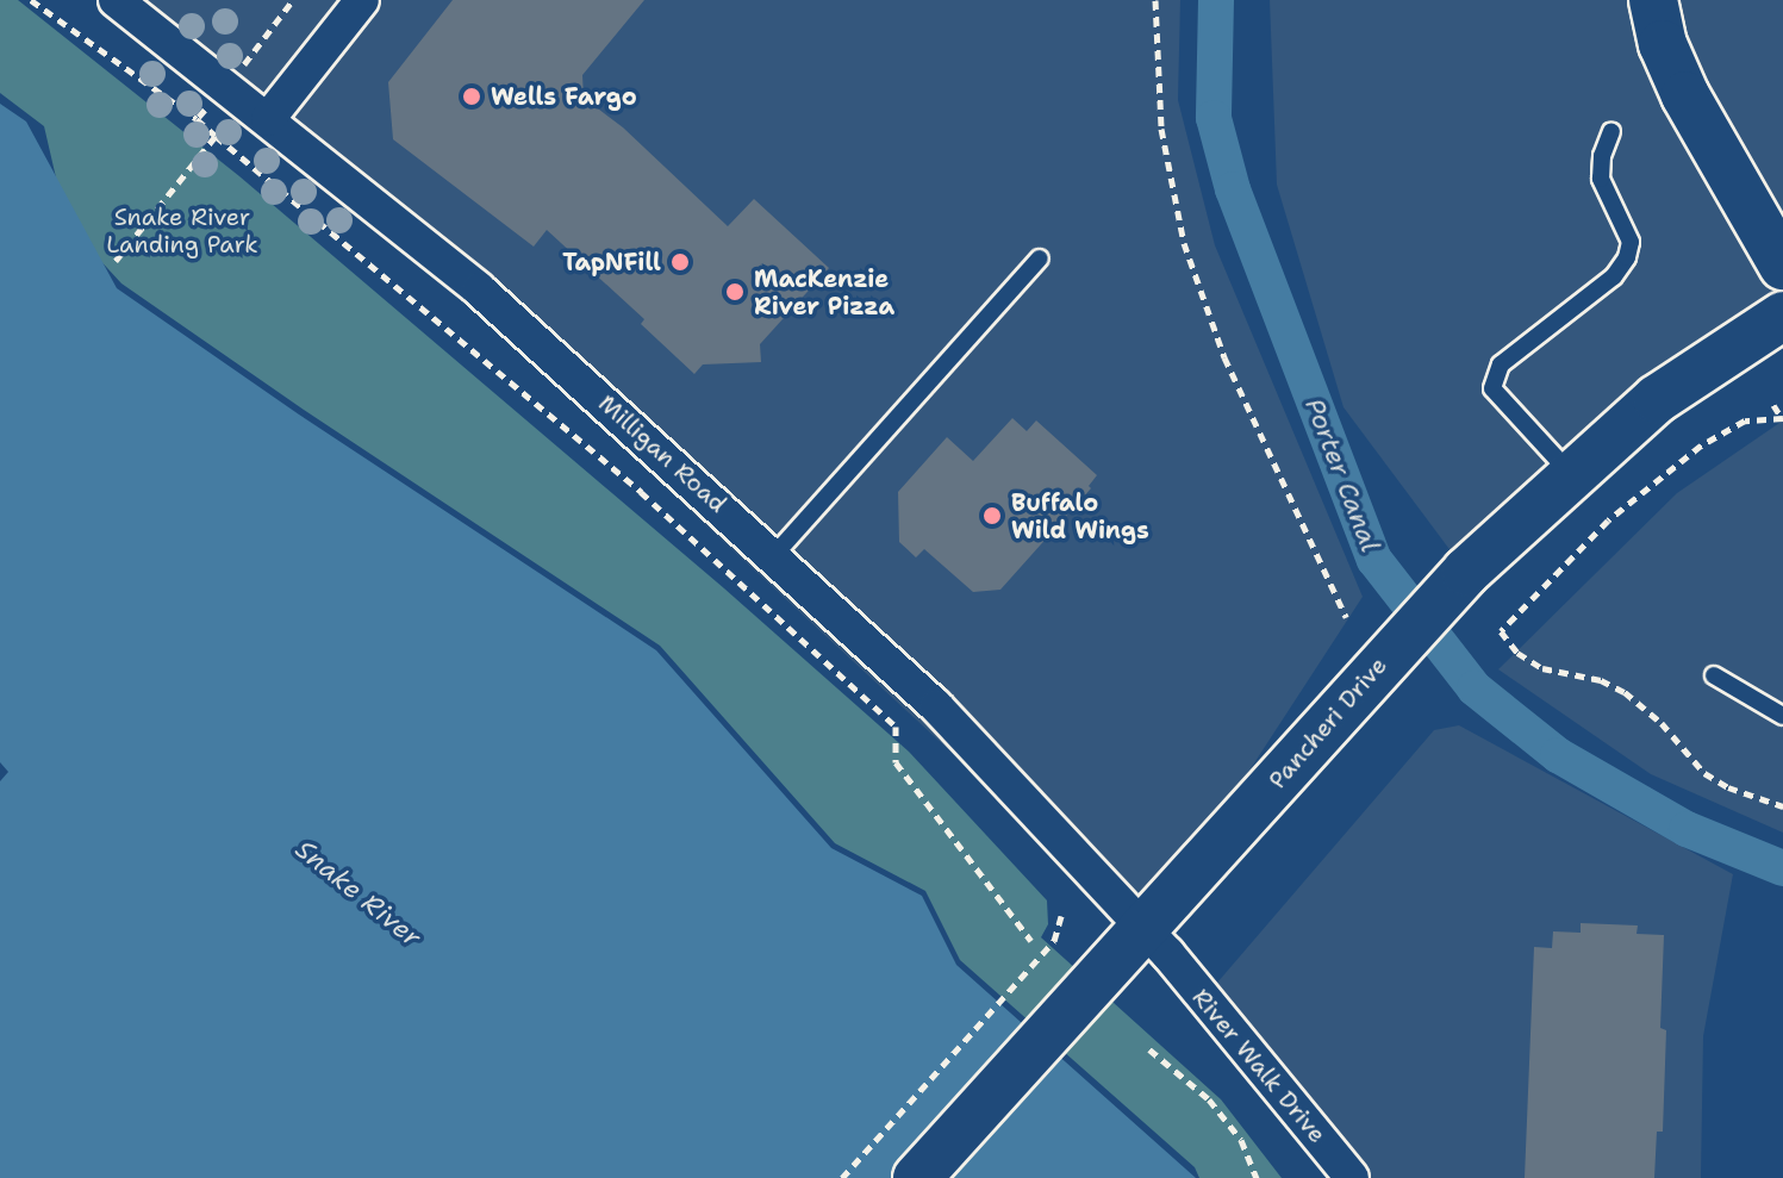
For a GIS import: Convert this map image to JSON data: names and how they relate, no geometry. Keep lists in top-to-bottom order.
{
  "streets": {
    "main road": ["Pancheri Drive"],
    "street": ["Milligan Road", "River Walk Drive"]
  },
  "crossings": [
    ["Milligan Road", "Pancheri Drive"],
    ["Milligan Road", "River Walk Drive"],
    ["Pancheri Drive", "River Walk Drive"]
  ],
  "water": ["Porter Canal", "Snake River"],
  "parks": ["Snake River Landing Park"],
  "places": [
    "Wells Fargo",
    "TapNFill",
    "MacKenzie River Pizza",
    "Buffalo Wild Wings"
  ]
}
